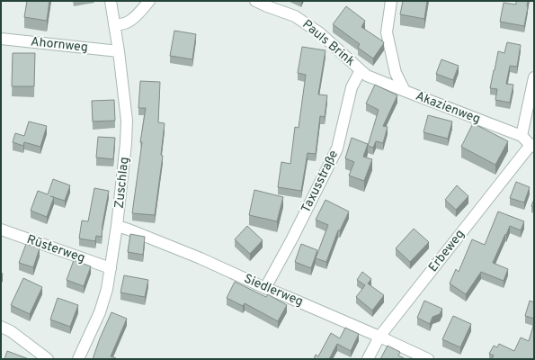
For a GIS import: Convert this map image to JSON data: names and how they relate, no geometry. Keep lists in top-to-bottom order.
{
  "streets": {
    "street": [
      "Pauls Brink",
      "Ahornweg",
      "Akazienweg",
      "Taxusstraße",
      "Zuschlag",
      "Rüsterweg",
      "Erbeweg",
      "Siedlerweg"
    ]
  },
  "crossings": [
    ["Pauls Brink", "Akazienweg"],
    ["Pauls Brink", "Taxusstraße"],
    ["Ahornweg", "Zuschlag"],
    ["Akazienweg", "Taxusstraße"],
    ["Akazienweg", "Erbeweg"],
    ["Taxusstraße", "Siedlerweg"],
    ["Zuschlag", "Rüsterweg"],
    ["Zuschlag", "Siedlerweg"],
    ["Erbeweg", "Siedlerweg"]
  ]
}
